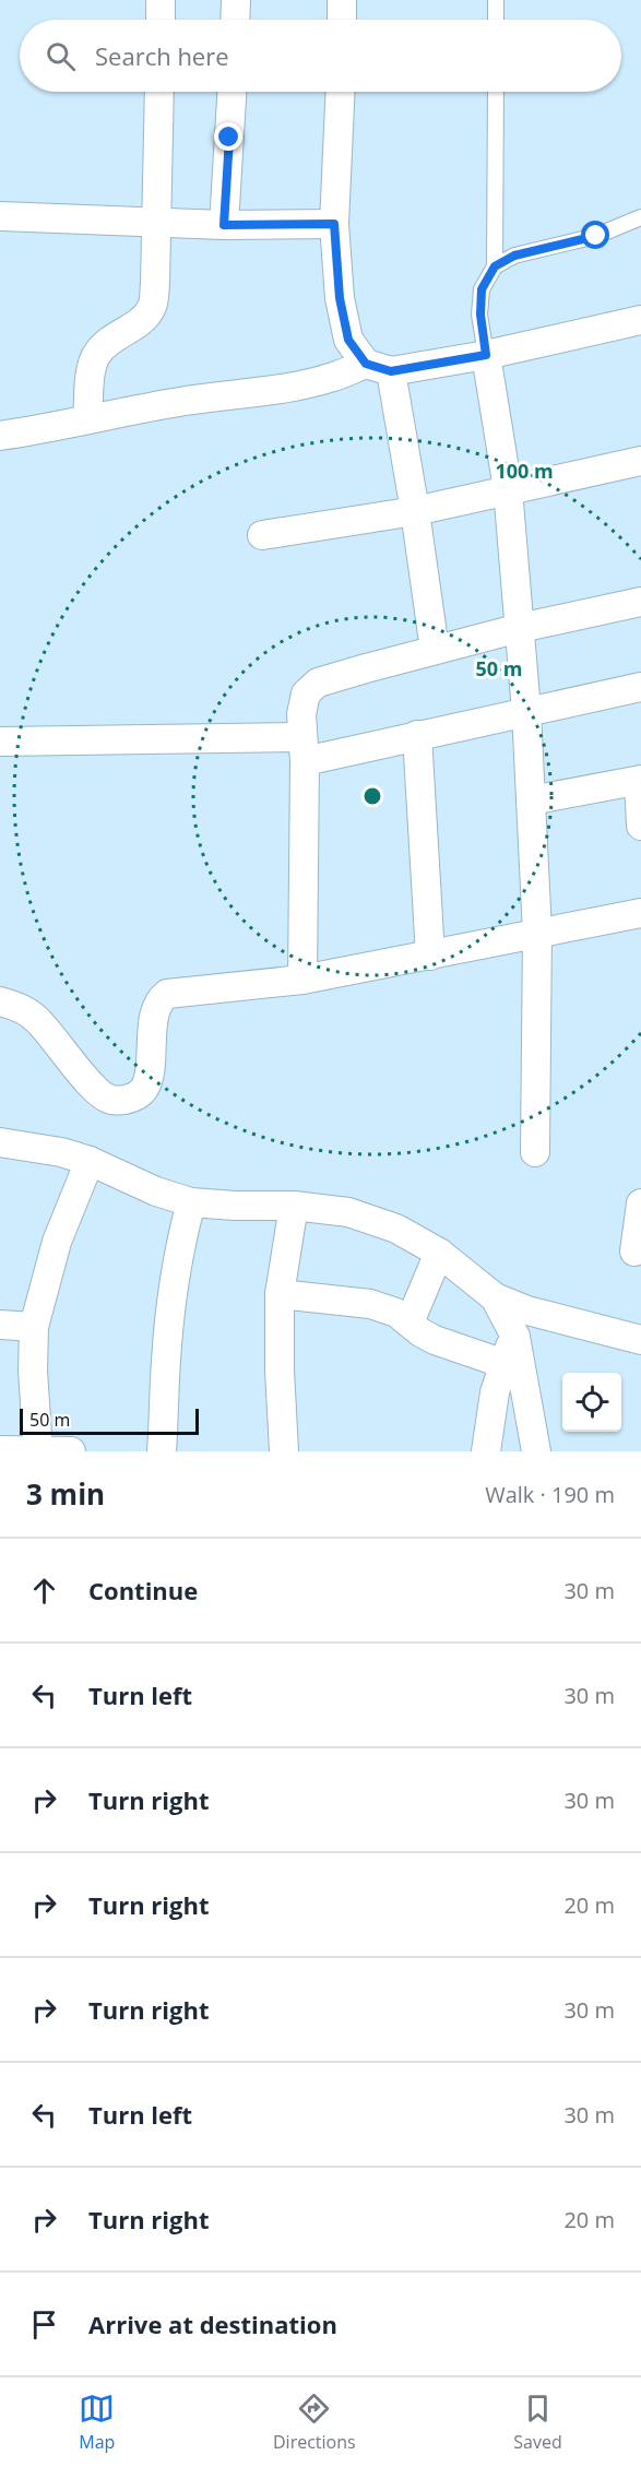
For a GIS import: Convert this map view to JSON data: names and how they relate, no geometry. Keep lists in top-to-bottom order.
{
  "scale_bar": "50 m",
  "page": {
    "search": "Search here",
    "scale": "50 m",
    "heading": ["3 min", "Walk · 190 m"],
    "list": [
      ["Continue", "30 m"],
      ["Turn left", "30 m"],
      ["Turn right", "30 m"],
      ["Turn right", "20 m"],
      ["Turn right", "30 m"],
      ["Turn left", "30 m"],
      ["Turn right", "20 m"],
      "Arrive at destination"
    ],
    "nav": ["Map", "Directions", "Saved"]
  },
  "rings": ["100 m", "50 m"]
}
